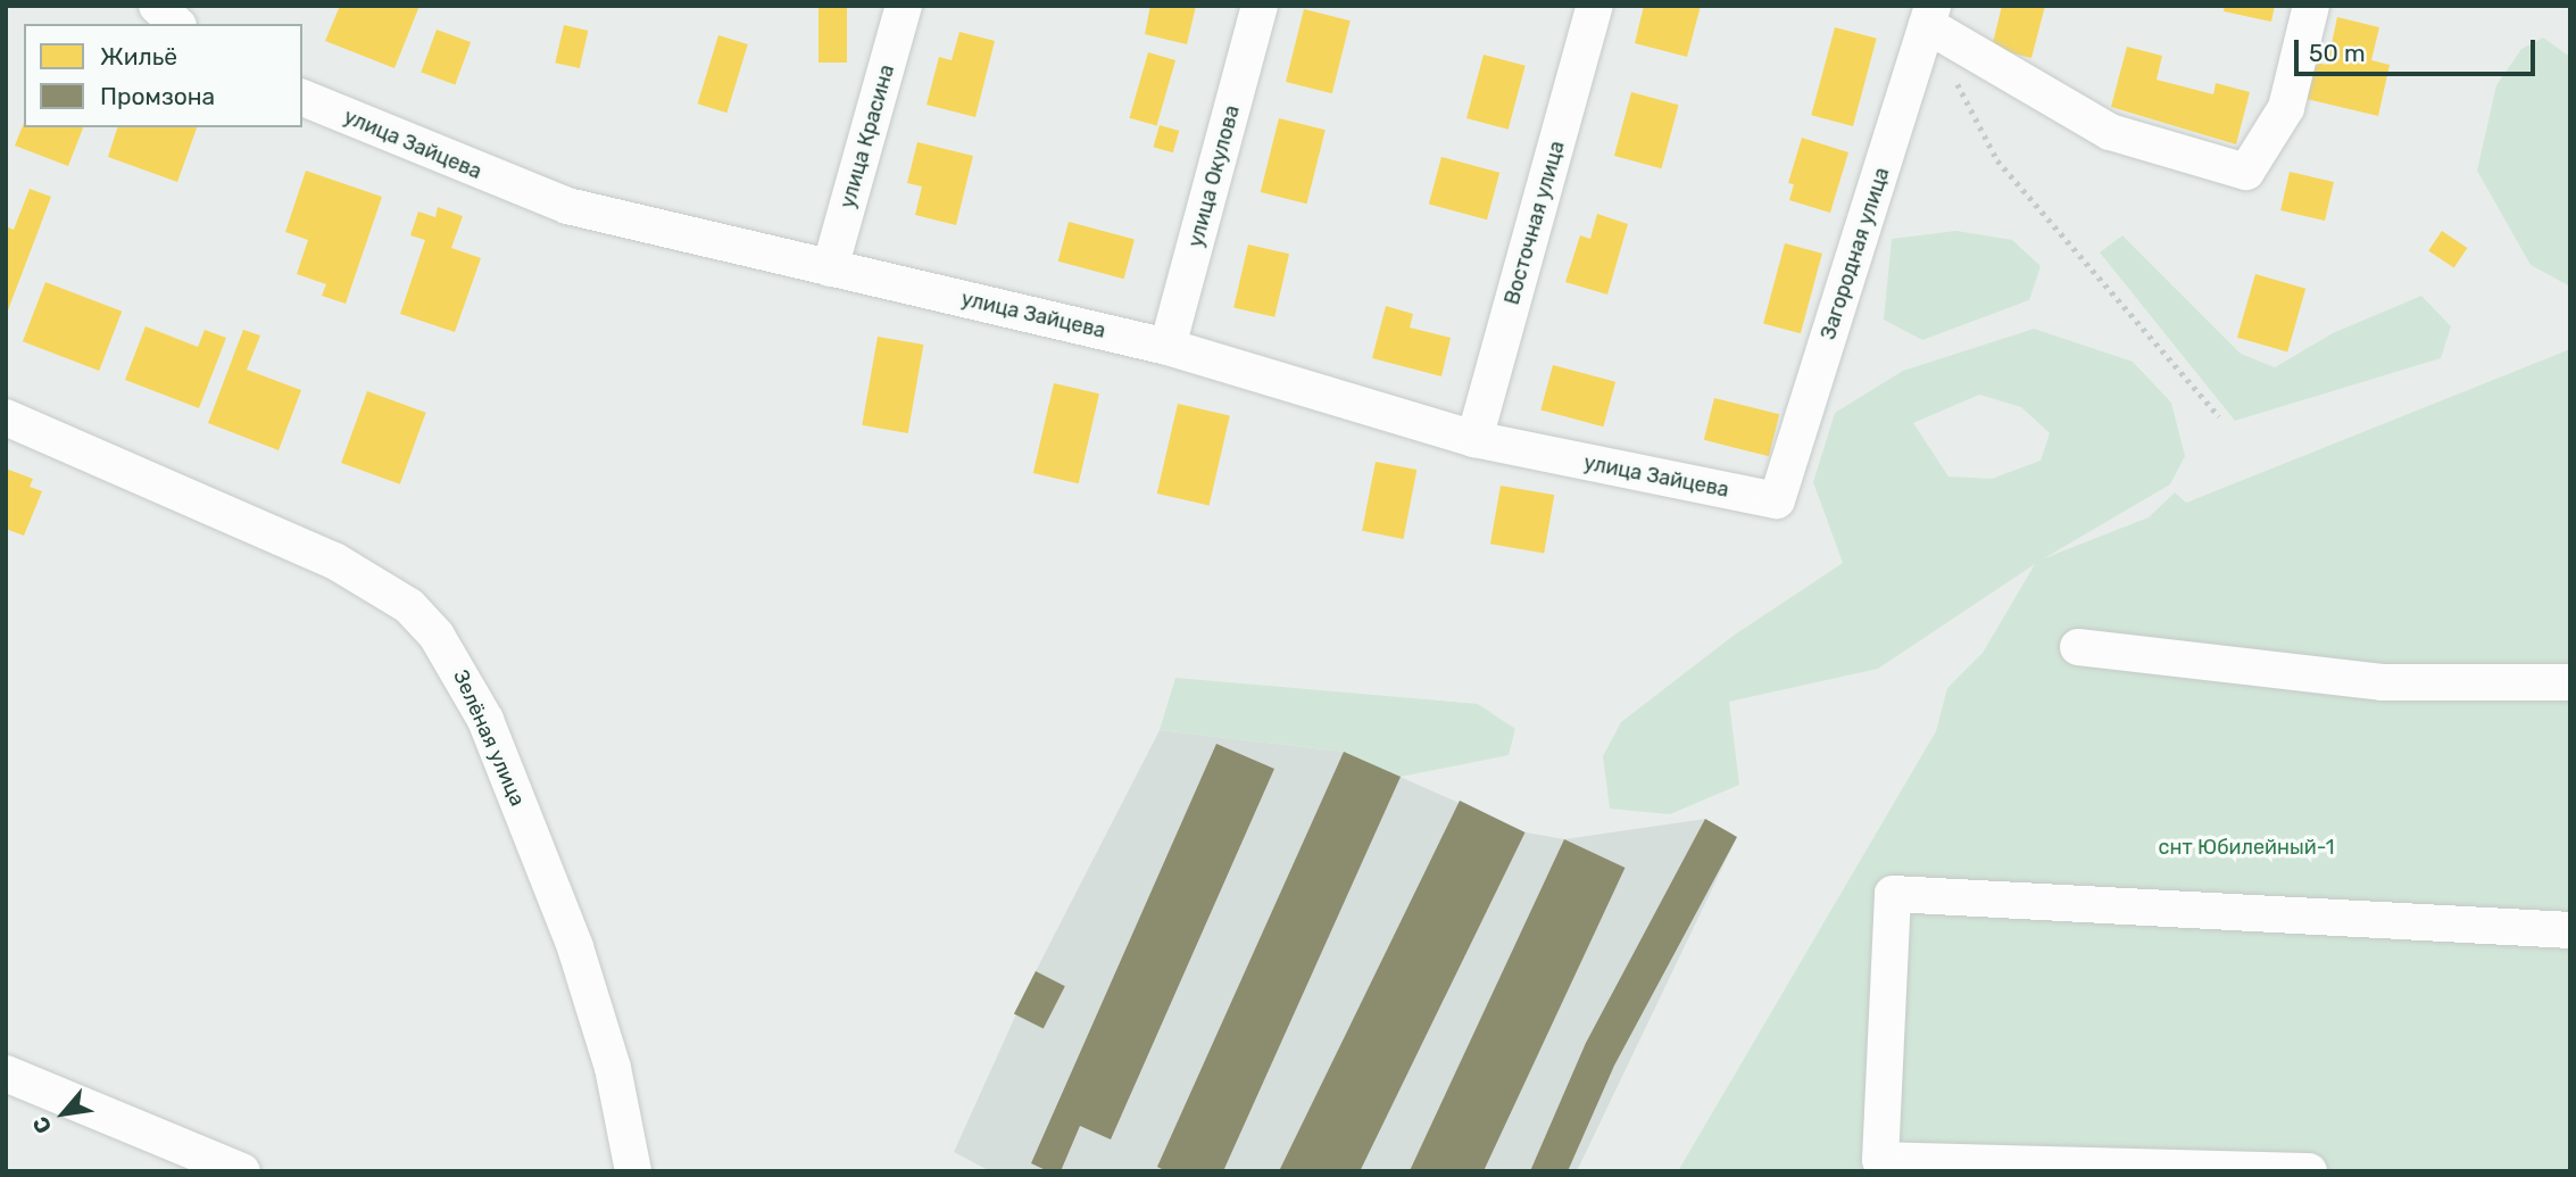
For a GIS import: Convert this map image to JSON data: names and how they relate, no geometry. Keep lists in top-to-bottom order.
{
  "streets": {
    "street": [
      "улица Красина",
      "улица Зайцева",
      "улица Окулова",
      "Восточная улица",
      "Загородная улица",
      "Зелёная улица"
    ]
  },
  "crossings": [
    ["улица Красина", "улица Зайцева"],
    ["улица Зайцева", "улица Окулова"],
    ["улица Зайцева", "Восточная улица"],
    ["улица Зайцева", "Загородная улица"]
  ],
  "parks": ["снт Юбилейный-1"],
  "legend": ["Жильё", "Промзона"],
  "scale_bar": "50 m",
  "north": "bottom left"
}
